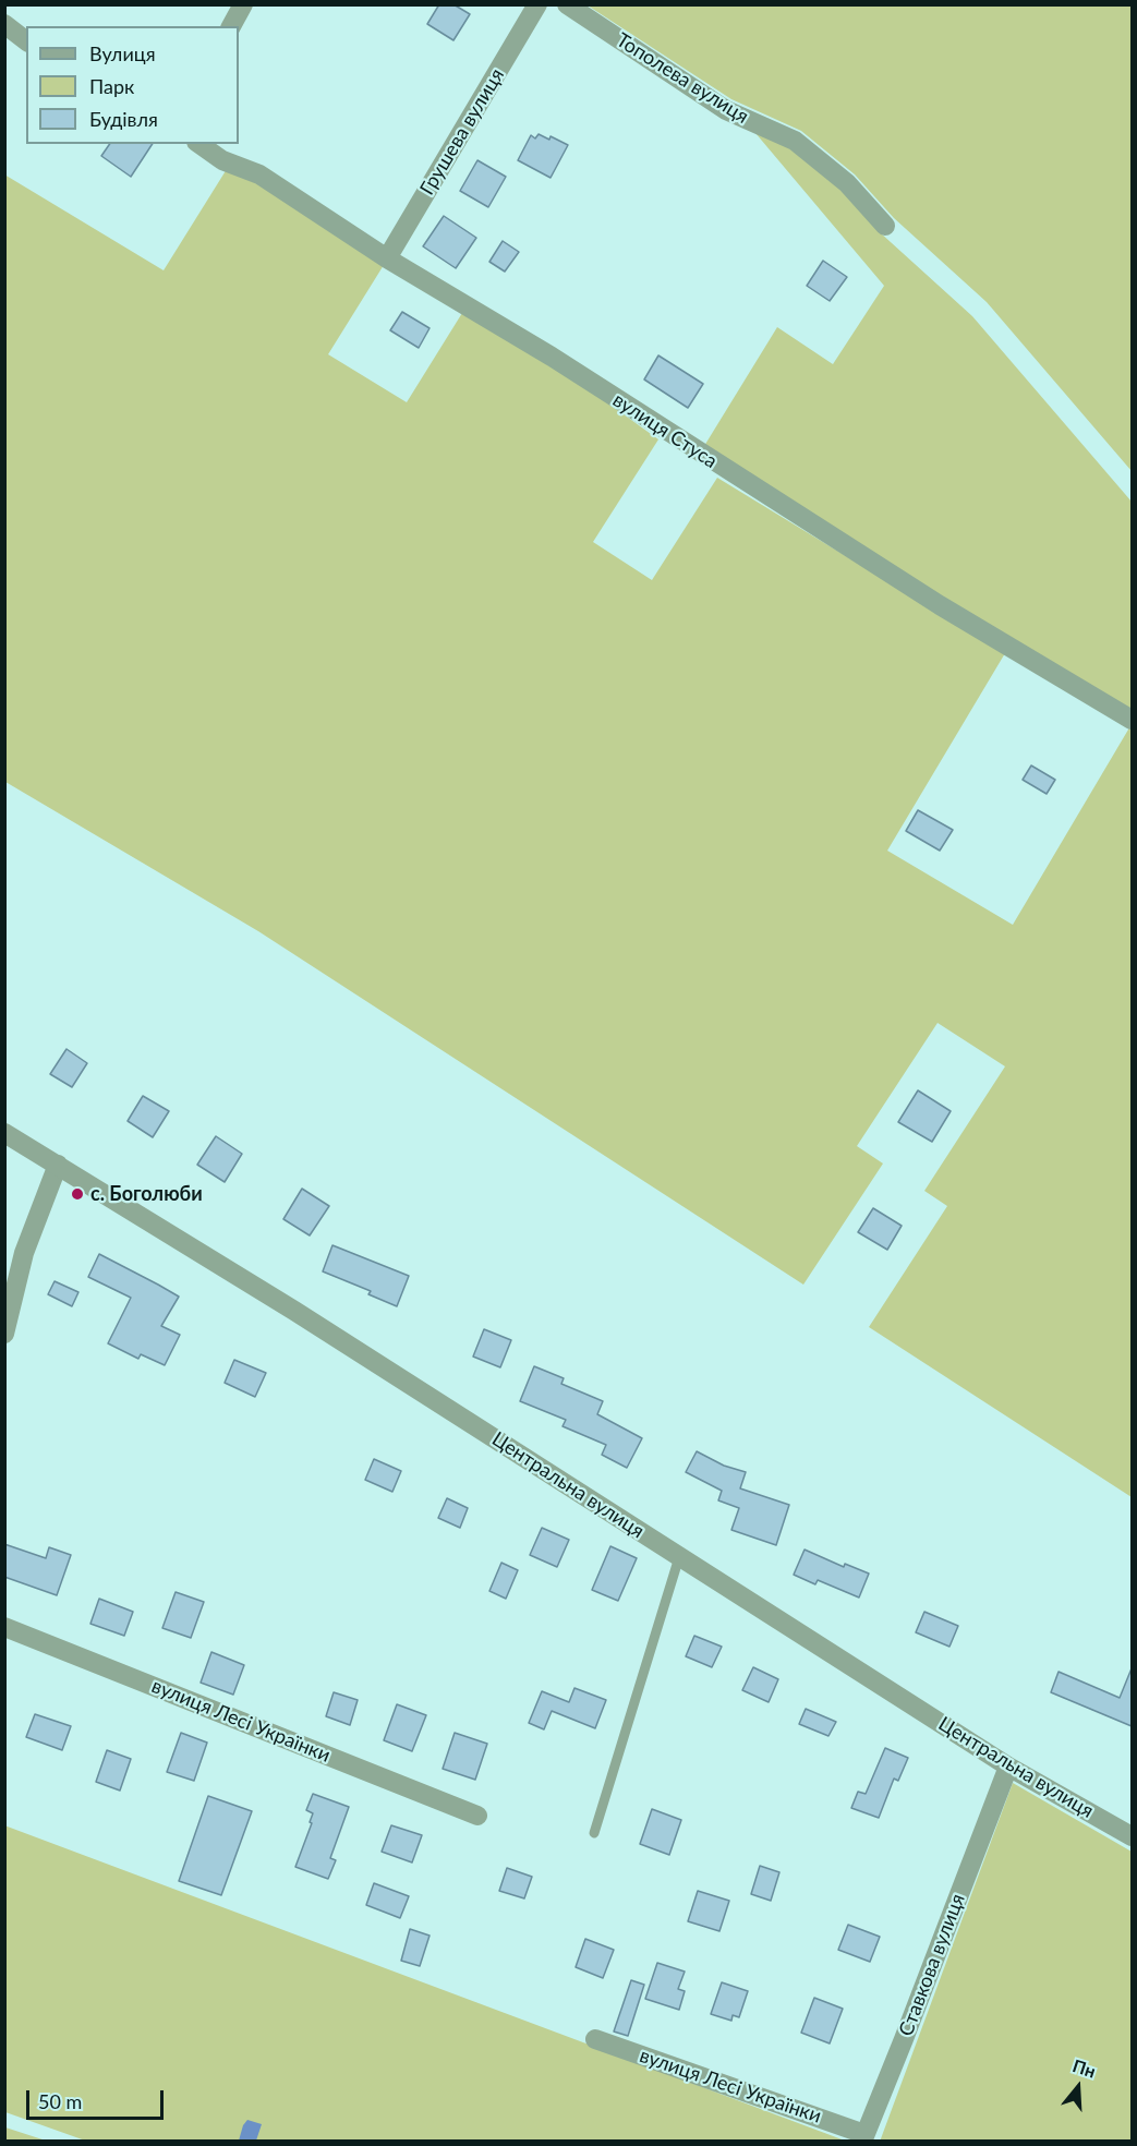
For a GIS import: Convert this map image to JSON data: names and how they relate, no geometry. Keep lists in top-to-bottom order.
{
  "streets": {
    "street": [
      "Тополева вулиця",
      "Грушева вулиця",
      "вулиця Стуса",
      "Центральна вулиця",
      "вулиця Лесі Українки",
      "Ставкова вулиця"
    ]
  },
  "crossings": [
    ["Грушева вулиця", "вулиця Стуса"],
    ["Центральна вулиця", "Ставкова вулиця"],
    ["вулиця Лесі Українки", "Ставкова вулиця"]
  ],
  "places": ["с. Боголюби"],
  "legend": ["Вулиця", "Парк", "Будівля"],
  "scale_bar": "50 m",
  "north": "top"
}
